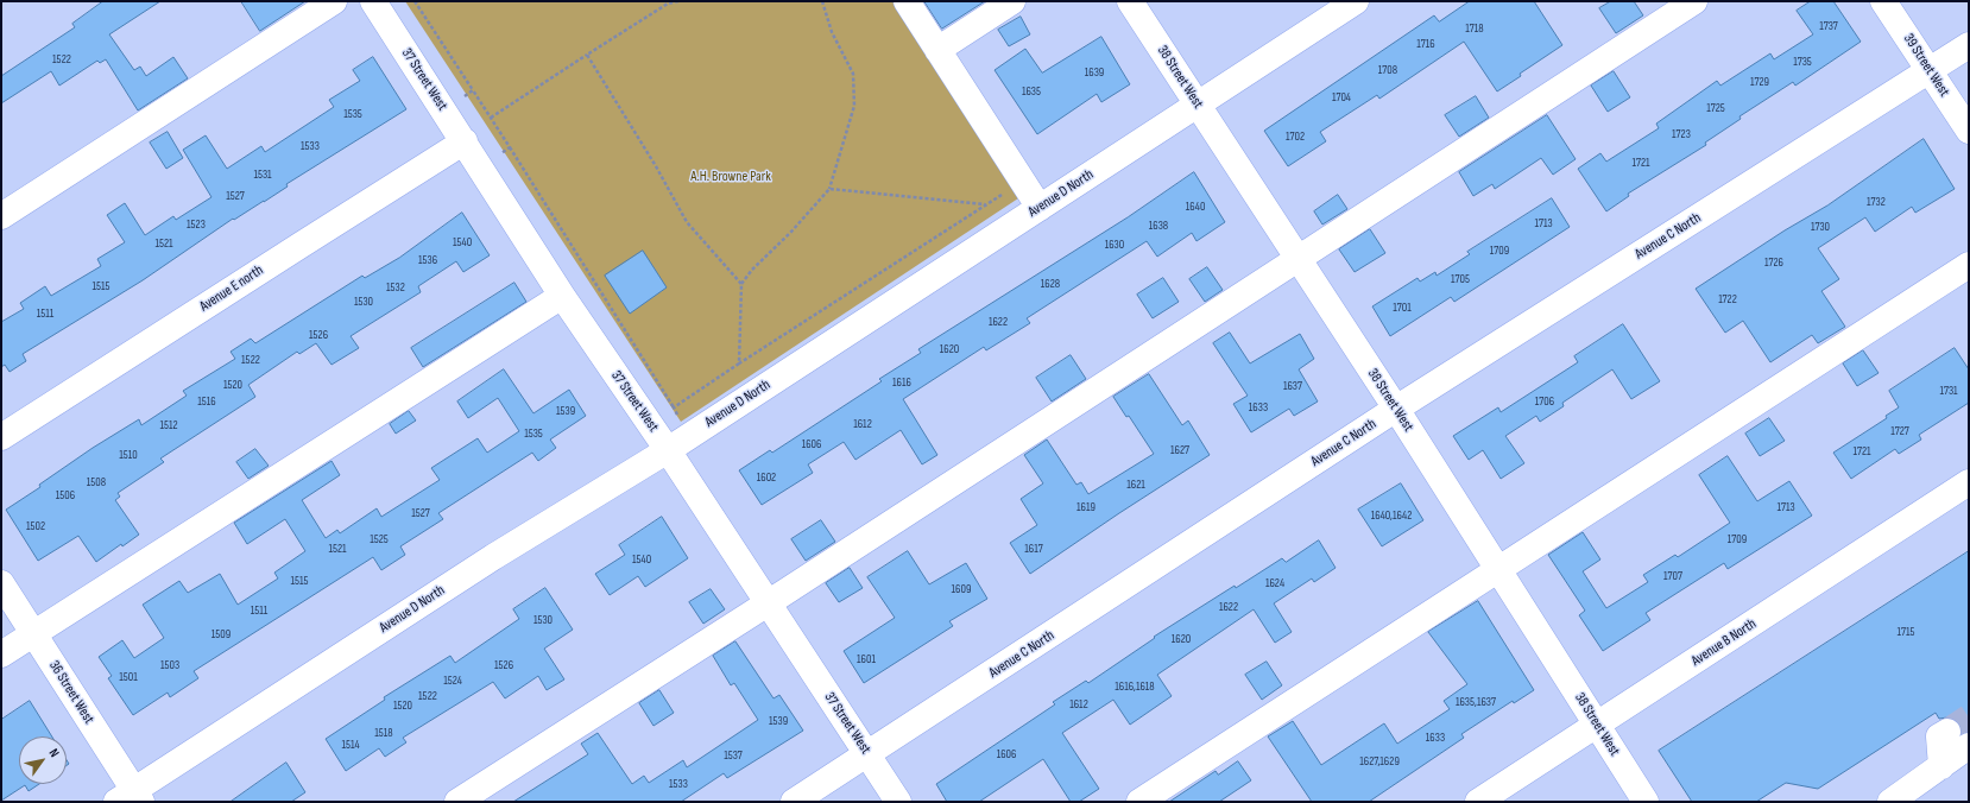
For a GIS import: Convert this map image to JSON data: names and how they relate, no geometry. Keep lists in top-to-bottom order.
{
  "streets": {
    "street": [
      "39 Street West",
      "38 Street West",
      "37 Street West",
      "Avenue D North",
      "Avenue C North",
      "Avenue E north",
      "Avenue B North",
      "36 Street West"
    ]
  },
  "crossings": [
    ["39 Street West", "Avenue C North"],
    ["38 Street West", "Avenue D North"],
    ["38 Street West", "Avenue C North"],
    ["38 Street West", "Avenue B North"],
    ["37 Street West", "Avenue D North"],
    ["37 Street West", "Avenue C North"],
    ["37 Street West", "Avenue E north"],
    ["Avenue D North", "36 Street West"]
  ],
  "parks": ["A.H. Browne Park"],
  "house_numbers": [
    "1737",
    "1718",
    "1716",
    "1522",
    "1735",
    "1708",
    "1639",
    "1729",
    "1635",
    "1704",
    "1725",
    "1535",
    "1723",
    "1702",
    "1533",
    "1721",
    "1531",
    "1527",
    "1732",
    "1640",
    "1713",
    "1523",
    "1638",
    "1730",
    "1540",
    "1521",
    "1630",
    "1709",
    "1536",
    "1726",
    "1705",
    "1628",
    "1515",
    "1532",
    "1722",
    "1530",
    "1701",
    "1511",
    "1622",
    "1526",
    "1620",
    "1522",
    "1616",
    "1520",
    "1637",
    "1731",
    "1516",
    "1706",
    "1633",
    "1539",
    "1612",
    "1512",
    "1727",
    "1535",
    "1606",
    "1627",
    "1721",
    "1510",
    "1602",
    "1508",
    "1621",
    "1506",
    "1619",
    "1713",
    "1527",
    "1640,1642",
    "1502",
    "1525",
    "1709",
    "1521",
    "1617",
    "1540",
    "1707",
    "1515",
    "1624",
    "1609",
    "1622",
    "1511",
    "1530",
    "1715",
    "1509",
    "1620",
    "1601",
    "1503",
    "1526",
    "1501",
    "1524",
    "1616,1618",
    "1522",
    "1635,1637",
    "1612",
    "1520",
    "1539",
    "1518",
    "1633",
    "1514",
    "1606",
    "1537",
    "1627,1629",
    "1533"
  ],
  "north": "top right"
}
